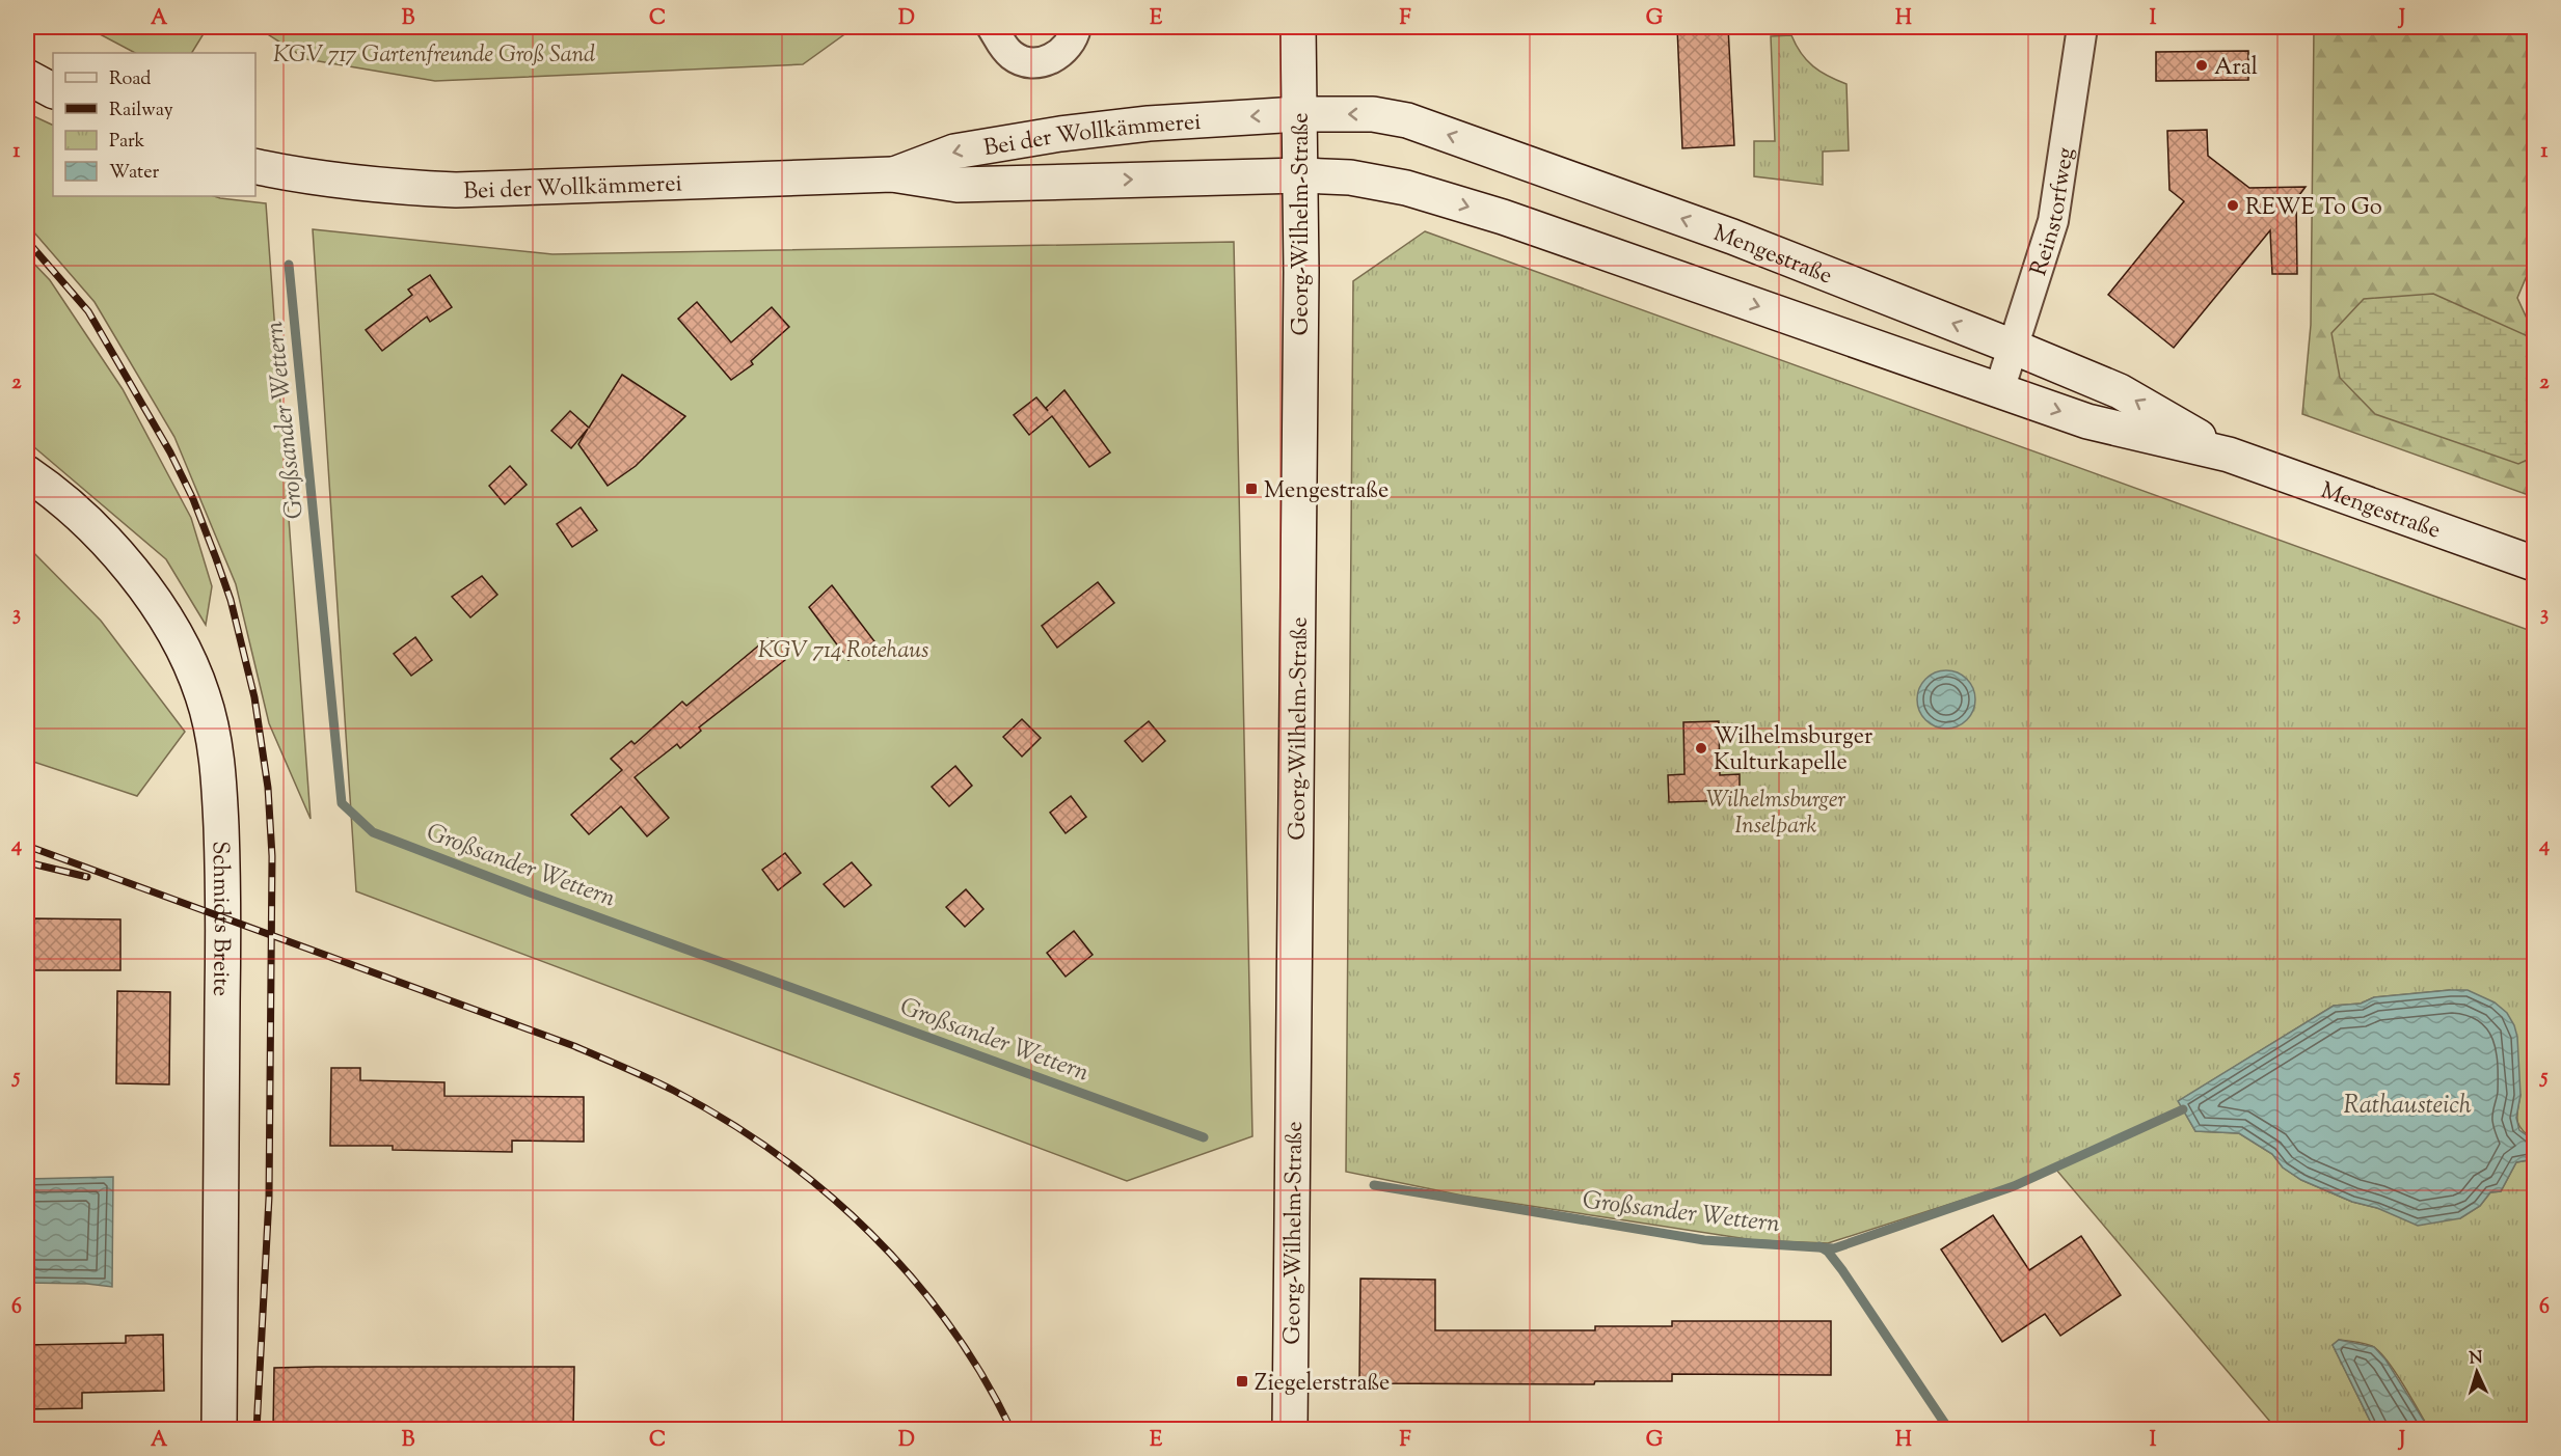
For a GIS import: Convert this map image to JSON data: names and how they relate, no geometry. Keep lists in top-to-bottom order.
{
  "streets": {
    "main road": [
      "Bei der Wollkämmerei",
      "Georg-Wilhelm-Straße",
      "Mengestraße",
      "Schmidts Breite"
    ],
    "street": ["Reinstorfweg"]
  },
  "crossings": [
    ["Bei der Wollkämmerei", "Georg-Wilhelm-Straße"],
    ["Bei der Wollkämmerei", "Mengestraße"],
    ["Reinstorfweg", "Mengestraße"],
    ["Georg-Wilhelm-Straße", "Mengestraße"]
  ],
  "water": ["Großsander Wettern", "Rathausteich"],
  "parks": ["KGV 717 Gartenfreunde Groß Sand", "KGV 714 Rotehaus", "Wilhelmsburger Inselpark"],
  "places": {
    "other": ["Aral", "REWE To Go", "Wilhelmsburger Kulturkapelle"],
    "transit": ["Mengestraße", "Ziegelerstraße"]
  },
  "legend": [
    "Road",
    "Railway",
    "Park",
    "Water"
  ],
  "north": "top",
  "grid": {
    "columns": [
      "A",
      "B",
      "C",
      "D",
      "E",
      "F",
      "G",
      "H",
      "I",
      "J"
    ],
    "rows": [
      "1",
      "2",
      "3",
      "4",
      "5",
      "6"
    ]
  }
}
